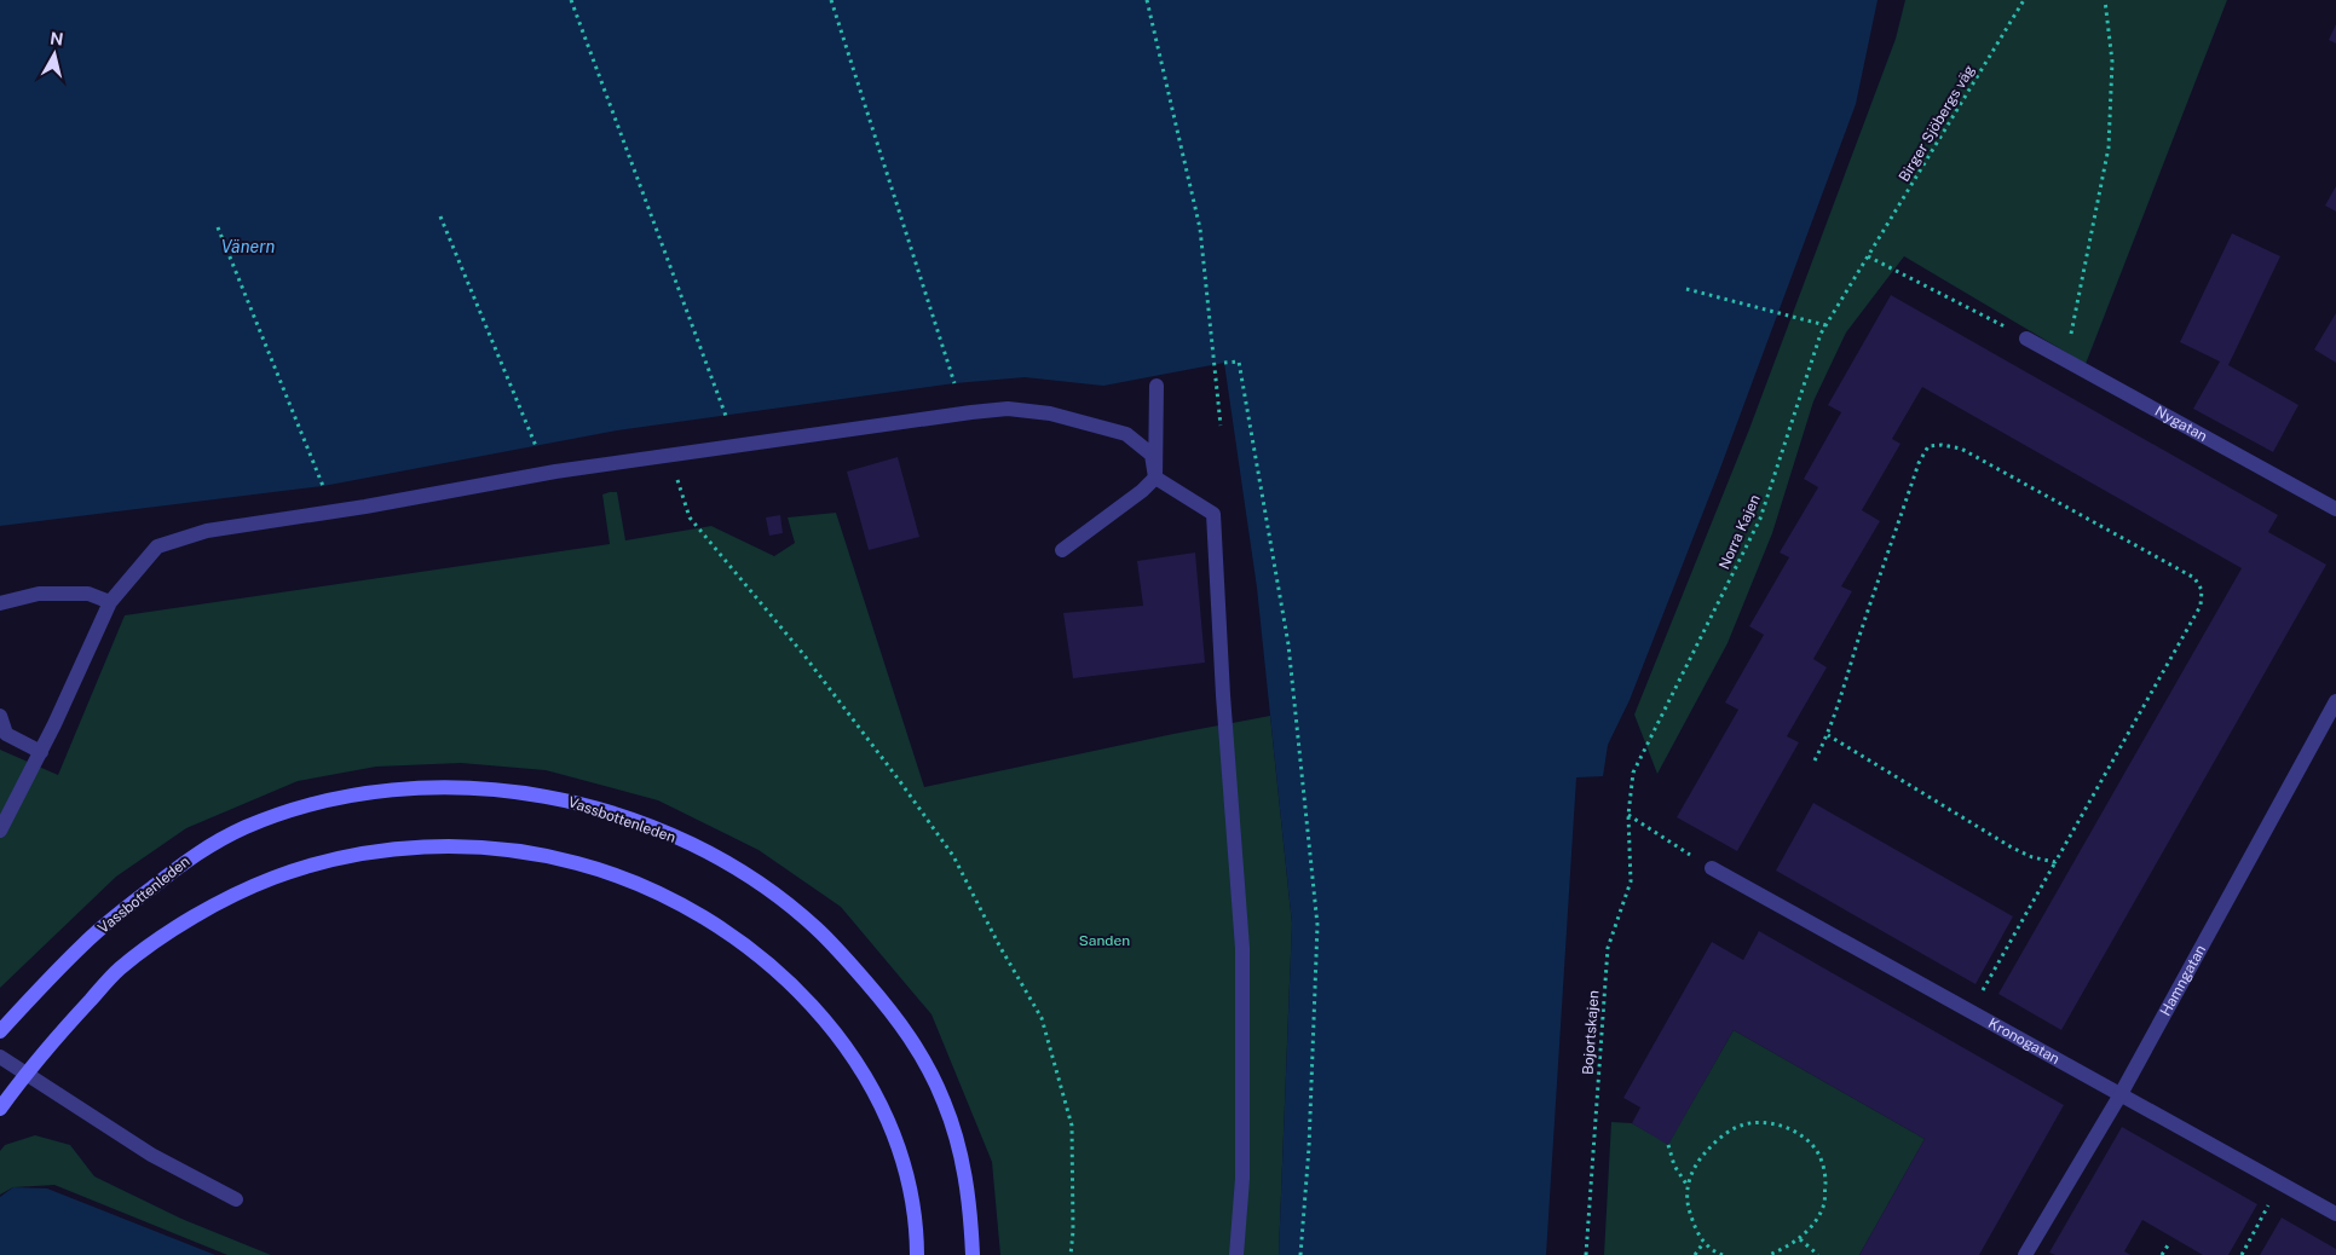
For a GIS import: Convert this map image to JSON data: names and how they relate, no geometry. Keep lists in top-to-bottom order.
{
  "streets": {
    "main road": ["Vassbottenleden"],
    "street": ["Nygatan", "Hamngatan", "Kronogatan"],
    "path": ["Birger Sjöbergs väg", "Norra Kajen", "Bojortskajen"]
  },
  "crossings": [
    ["Birger Sjöbergs väg", "Norra Kajen"],
    ["Norra Kajen", "Bojortskajen"],
    ["Hamngatan", "Kronogatan"]
  ],
  "water": ["Vänern"],
  "parks": ["Sanden"],
  "north": "top"
}
